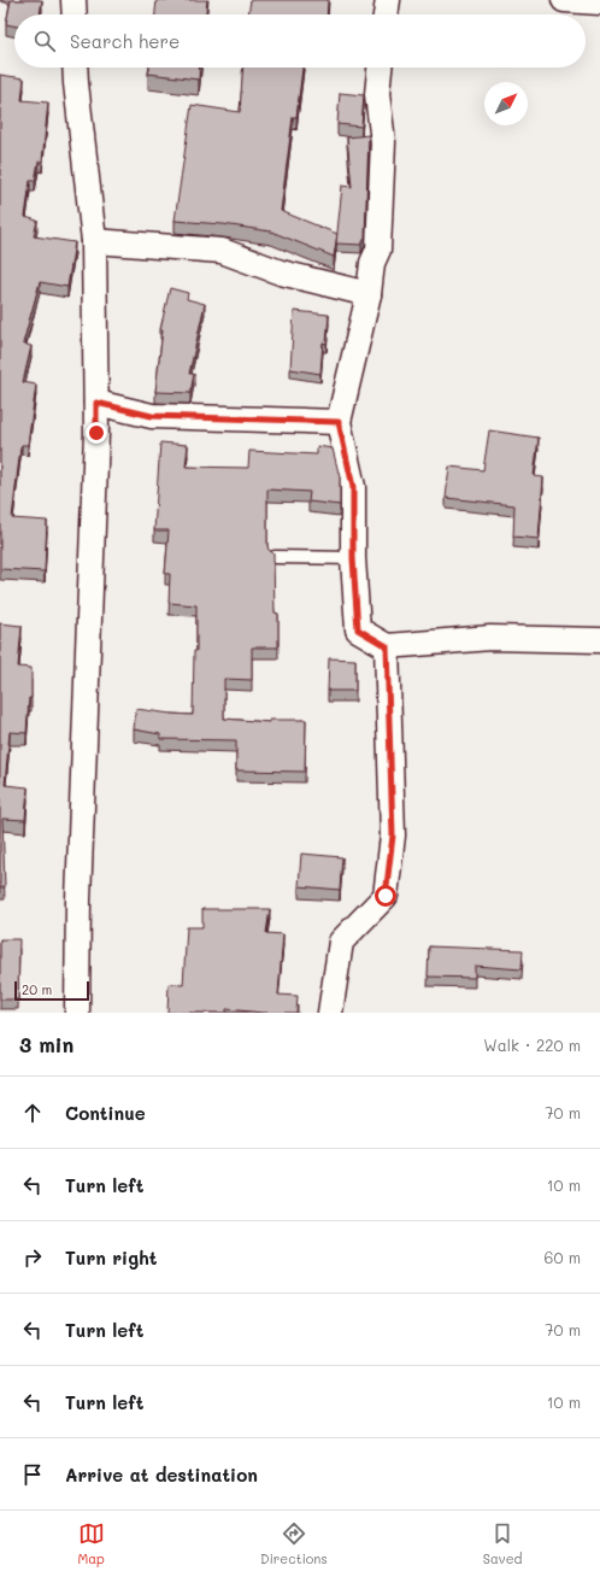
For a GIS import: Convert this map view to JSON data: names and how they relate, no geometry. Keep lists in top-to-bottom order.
{
  "scale_bar": "20 m",
  "north": "top right",
  "page": {
    "search": "Search here",
    "scale": "20 m",
    "heading": ["3 min", "Walk · 220 m"],
    "list": [
      ["Continue", "70 m"],
      ["Turn left", "10 m"],
      ["Turn right", "60 m"],
      ["Turn left", "70 m"],
      ["Turn left", "10 m"],
      "Arrive at destination"
    ],
    "nav": ["Map", "Directions", "Saved"]
  }
}
